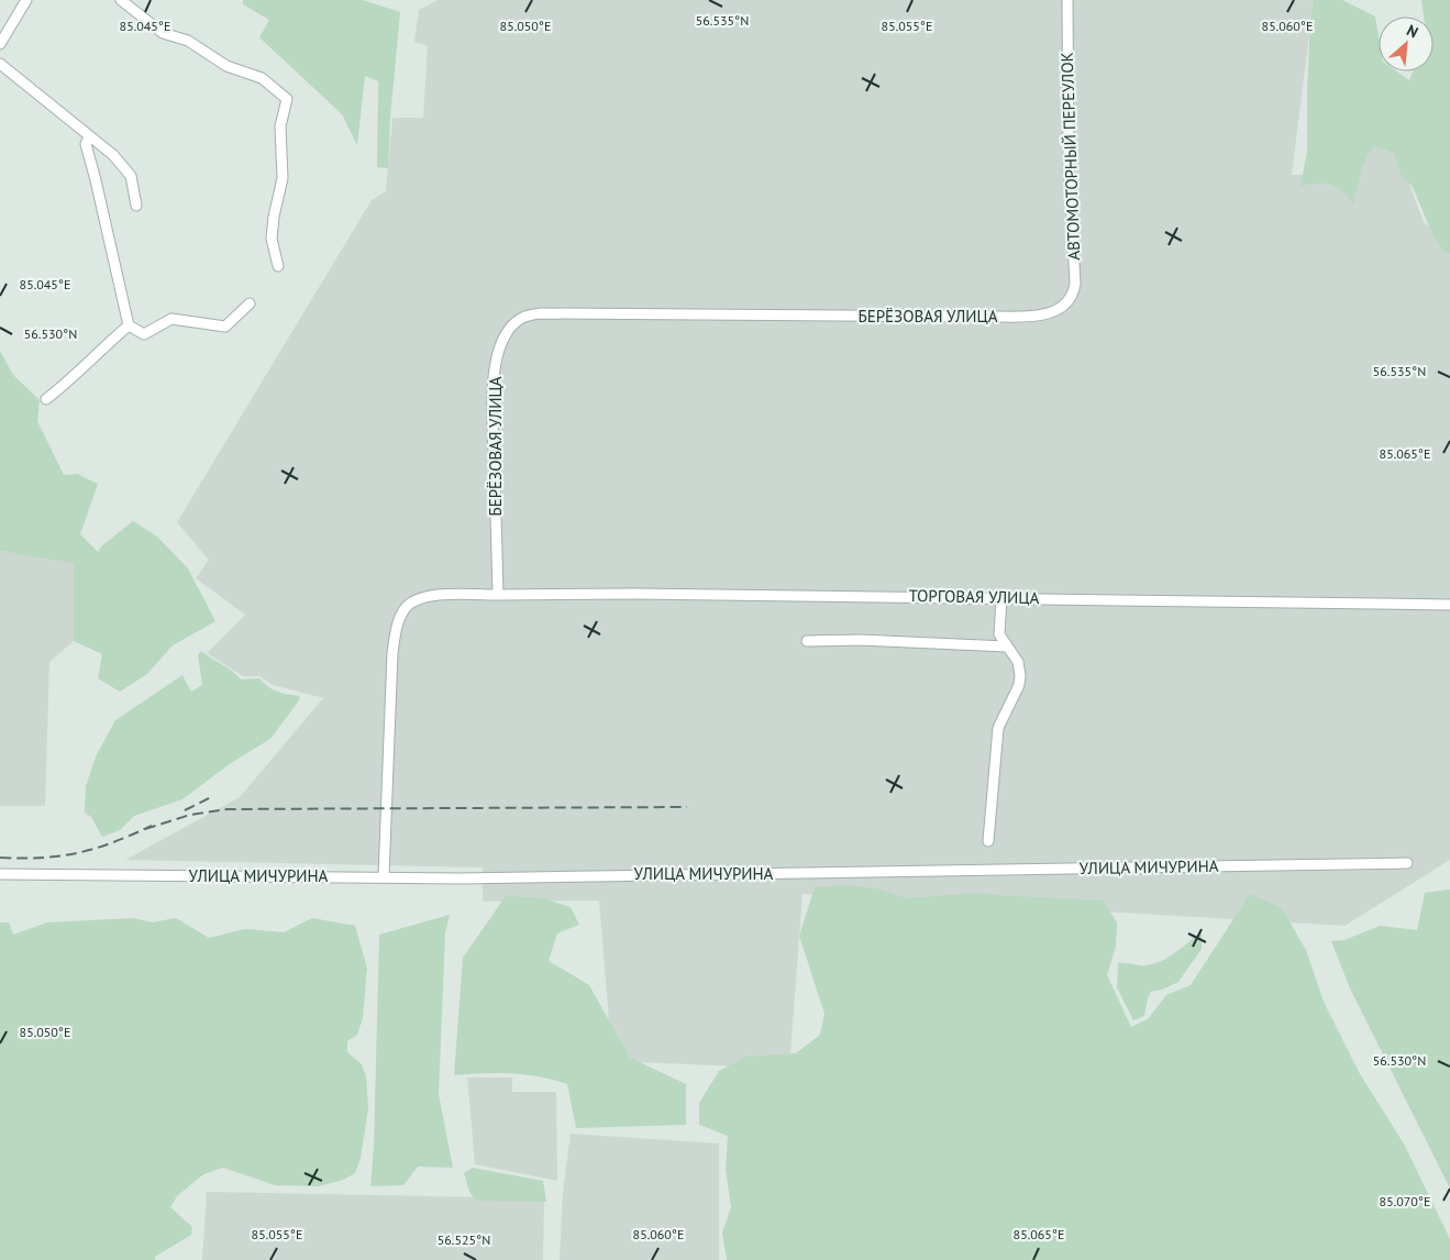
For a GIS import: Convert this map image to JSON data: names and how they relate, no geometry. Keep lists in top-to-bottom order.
{
  "streets": {
    "street": [
      "АВТОМОТОРНЫЙ ПЕРЕУЛОК",
      "БЕРЁЗОВАЯ УЛИЦА",
      "ТОРГОВАЯ УЛИЦА",
      "УЛИЦА МИЧУРИНА"
    ]
  },
  "crossings": [
    ["АВТОМОТОРНЫЙ ПЕРЕУЛОК", "БЕРЁЗОВАЯ УЛИЦА"],
    ["БЕРЁЗОВАЯ УЛИЦА", "ТОРГОВАЯ УЛИЦА"]
  ],
  "north": "top right",
  "coordinates": [
    "56.535°N",
    "85.045°E",
    "85.050°E",
    "85.055°E",
    "85.060°E",
    "56.530°N",
    "85.065°E",
    "85.070°E",
    "56.525°N"
  ]
}
